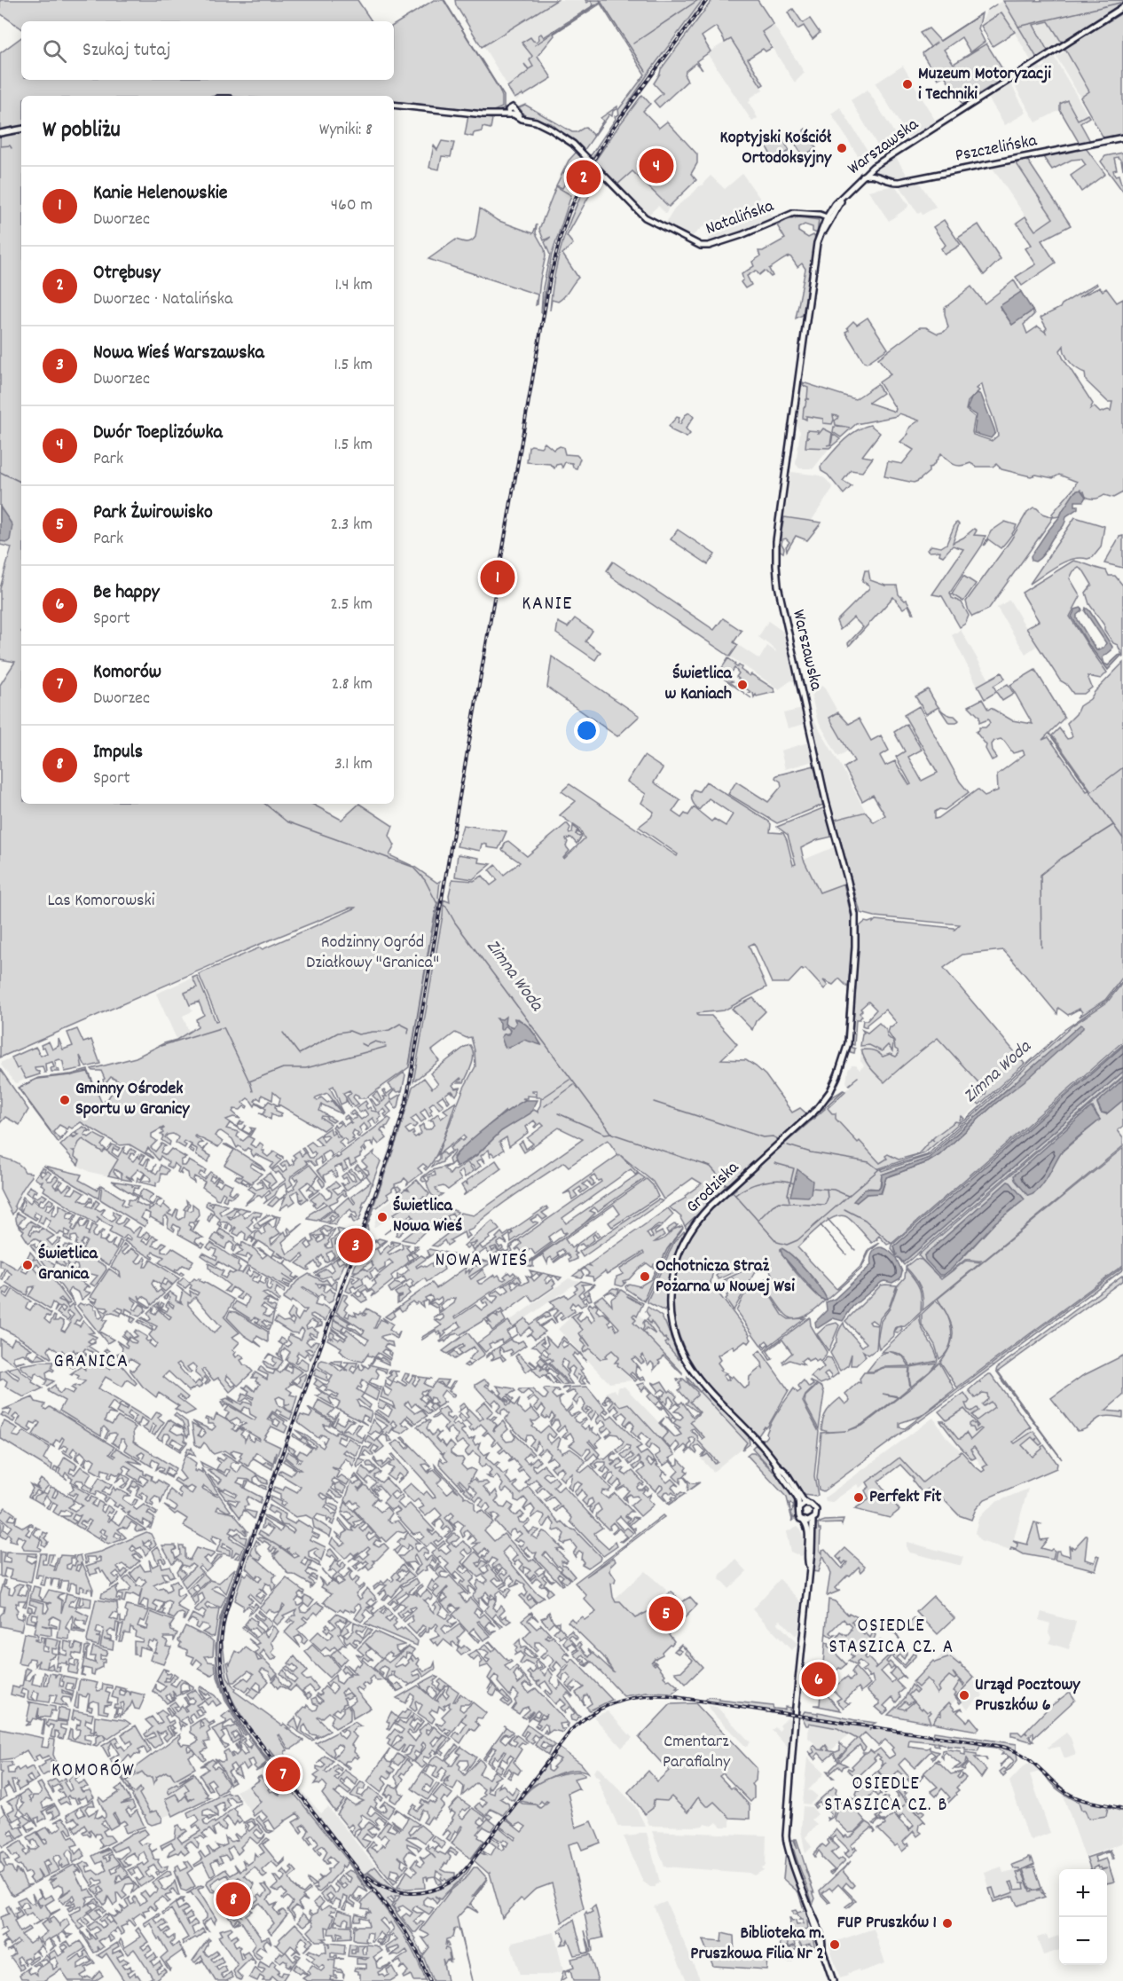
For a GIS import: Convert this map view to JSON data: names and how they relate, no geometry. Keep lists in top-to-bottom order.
{
  "streets": {
    "main road": [
      "Warszawska",
      "Pszczelińska",
      "Natalińska",
      "Grodziska"
    ]
  },
  "crossings": [
    ["Warszawska", "Pszczelińska"],
    ["Warszawska", "Natalińska"],
    ["Warszawska", "Grodziska"]
  ],
  "districts": [
    "KANIE",
    "NOWA WIEŚ",
    "GRANICA",
    "OSIEDLE STASZICA CZ. A",
    "KOMORÓW",
    "OSIEDLE STASZICA CZ. B"
  ],
  "water": ["Zimna Woda"],
  "parks": ["Las Komorowski", "Rodzinny Ogród Działkowy \"Granica\"", "Cmentarz Parafialny"],
  "places": [
    "Muzeum Motoryzacji i Techniki",
    "Koptyjski Kościół Ortodoksyjny",
    "Świetlica w Kaniach",
    "Gminny Ośrodek Sportu w Granicy",
    "Świetlica Nowa Wieś",
    "Świetlica Granica",
    "Ochotnicza Straż Pożarna w Nowej Wsi",
    "Perfekt Fit",
    "Urząd Pocztowy Pruszków 6",
    "FUP Pruszków 1",
    "Biblioteka m. Pruszkowa Filia Nr 2"
  ],
  "page": {
    "search": "Szukaj tutaj",
    "heading": ["W pobliżu", "Wyniki: 8"],
    "pins": [
      "4",
      "2",
      "1",
      "3",
      "5",
      "6",
      "7",
      "8"
    ],
    "list": [
      {
        "mark": "1",
        "name": "Kanie Helenowskie",
        "note": "Dworzec",
        "value": "460 m"
      },
      {
        "mark": "2",
        "name": "Otrębusy",
        "note": "Dworzec · Natalińska",
        "value": "1.4 km"
      },
      {
        "mark": "3",
        "name": "Nowa Wieś Warszawska",
        "note": "Dworzec",
        "value": "1.5 km"
      },
      {
        "mark": "4",
        "name": "Dwór Toeplizówka",
        "note": "Park",
        "value": "1.5 km"
      },
      {
        "mark": "5",
        "name": "Park Żwirowisko",
        "note": "Park",
        "value": "2.3 km"
      },
      {
        "mark": "6",
        "name": "Be happy",
        "note": "Sport",
        "value": "2.5 km"
      },
      {
        "mark": "7",
        "name": "Komorów",
        "note": "Dworzec",
        "value": "2.8 km"
      },
      {
        "mark": "8",
        "name": "Impuls",
        "note": "Sport",
        "value": "3.1 km"
      }
    ],
    "map_buttons": ["+", "−"]
  }
}
